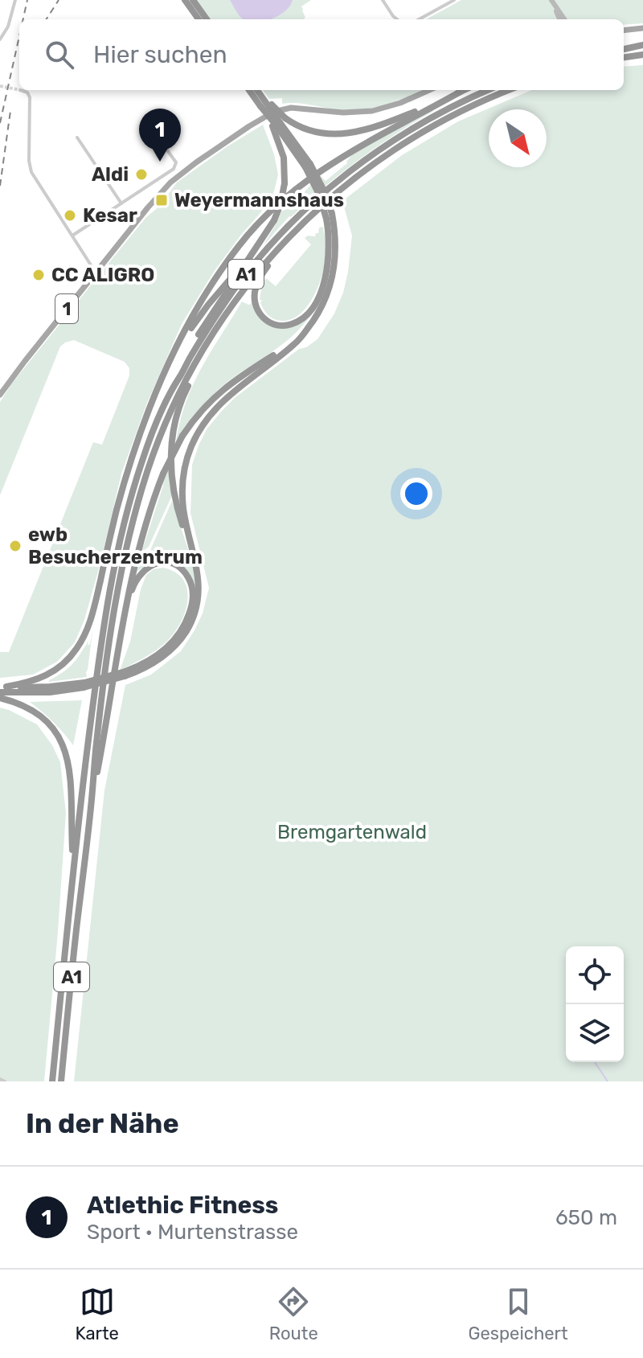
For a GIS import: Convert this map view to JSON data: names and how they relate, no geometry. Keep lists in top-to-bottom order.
{
  "streets": {
    "highway": ["A1"],
    "main road": ["1"]
  },
  "parks": ["Bremgartenwald"],
  "places": {
    "other": [
      "Aldi",
      "Kesar",
      "CC ALIGRO",
      "ewb Besucherzentrum"
    ],
    "transit": ["Weyermannshaus"]
  },
  "north": "bottom right",
  "page": {
    "search": "Hier suchen",
    "pins": "1",
    "heading": "In der Nähe",
    "list": [
      {
        "mark": "1",
        "name": "Atlethic Fitness",
        "note": "Sport · Murtenstrasse",
        "value": "650 m"
      }
    ],
    "nav": ["Karte", "Route", "Gespeichert"]
  }
}
